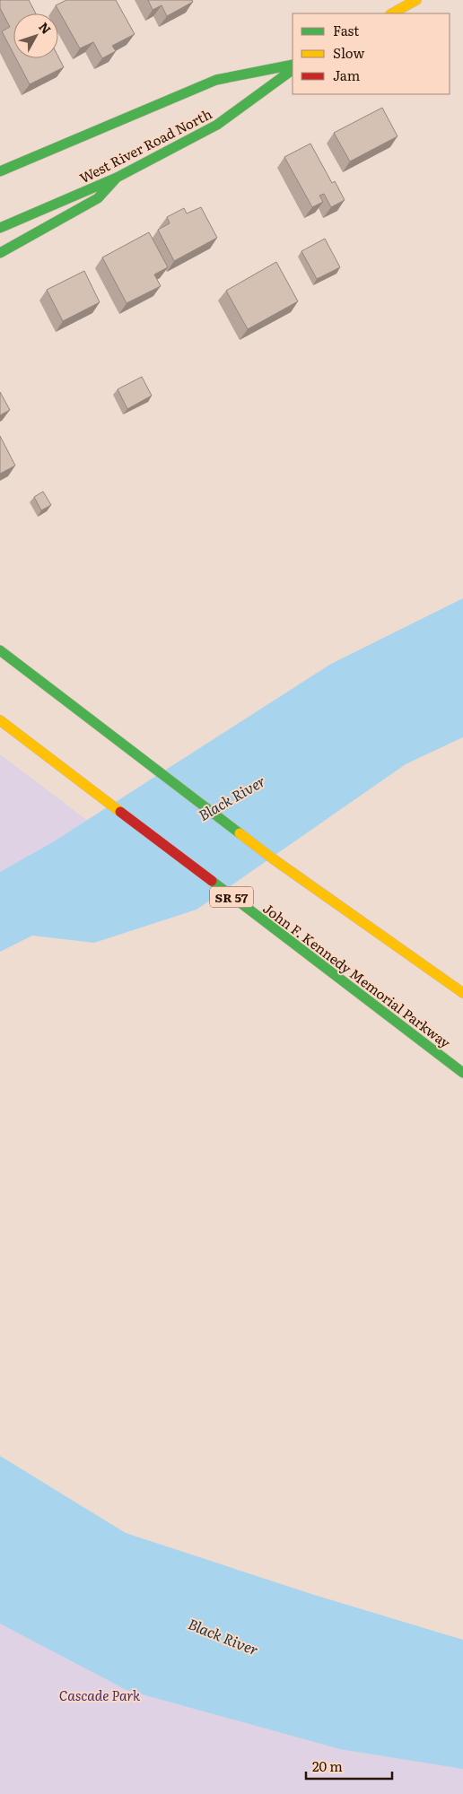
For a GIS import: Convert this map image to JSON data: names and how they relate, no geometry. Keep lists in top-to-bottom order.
{
  "streets": {
    "main road": ["West River Road North", "SR 57", "John F. Kennedy Memorial Parkway"]
  },
  "water": ["Black River"],
  "parks": ["Cascade Park"],
  "legend": ["Fast", "Slow", "Jam"],
  "scale_bar": "20 m",
  "north": "top right"
}
